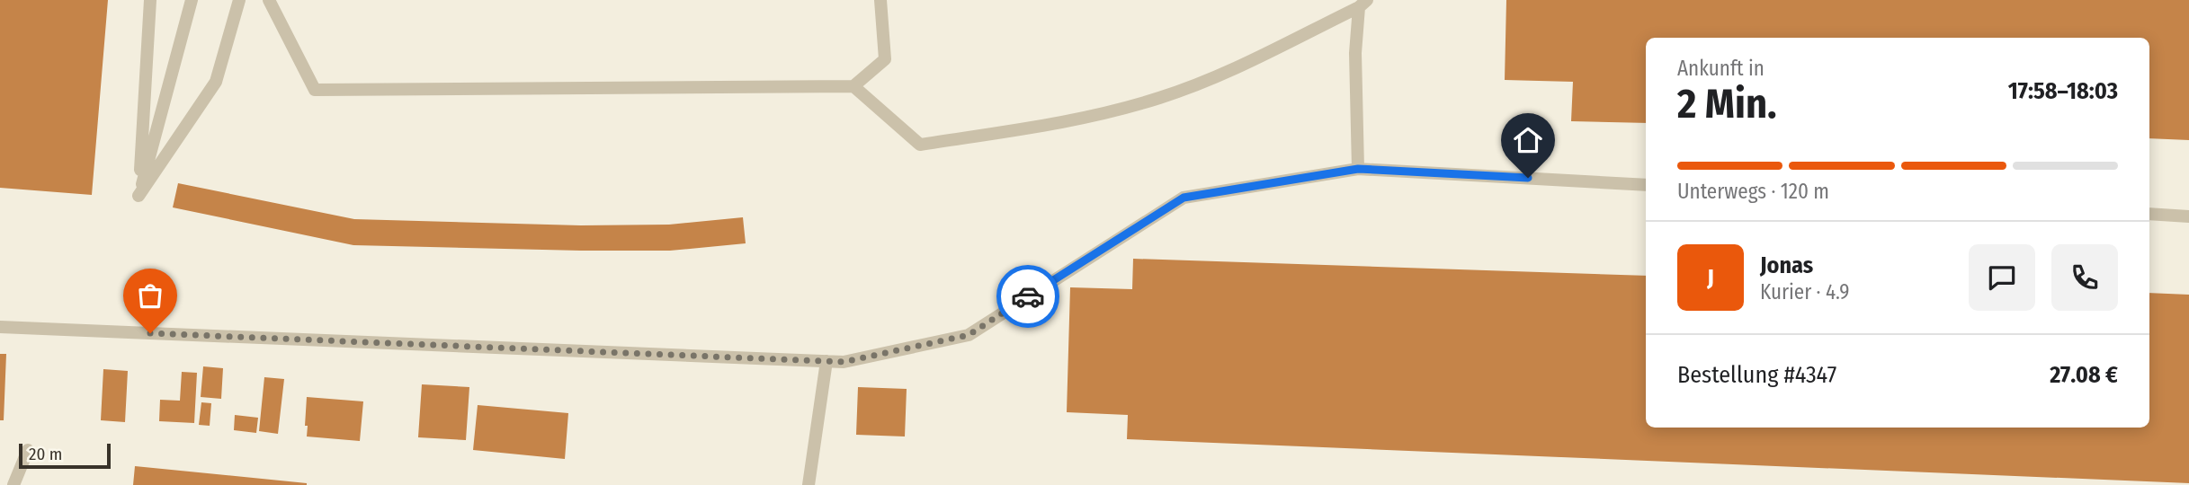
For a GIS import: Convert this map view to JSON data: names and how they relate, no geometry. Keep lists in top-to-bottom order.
{
  "scale_bar": "20 m",
  "page": {
    "heading": ["2 Min.", "Ankunft in", "17:58–18:03"],
    "panel": [
      "Jonas",
      "Kurier · 4.9",
      "Bestellung #4347",
      "27.08 €"
    ],
    "bar": "Unterwegs · 120 m",
    "round": "J",
    "scale": "20 m"
  }
}
